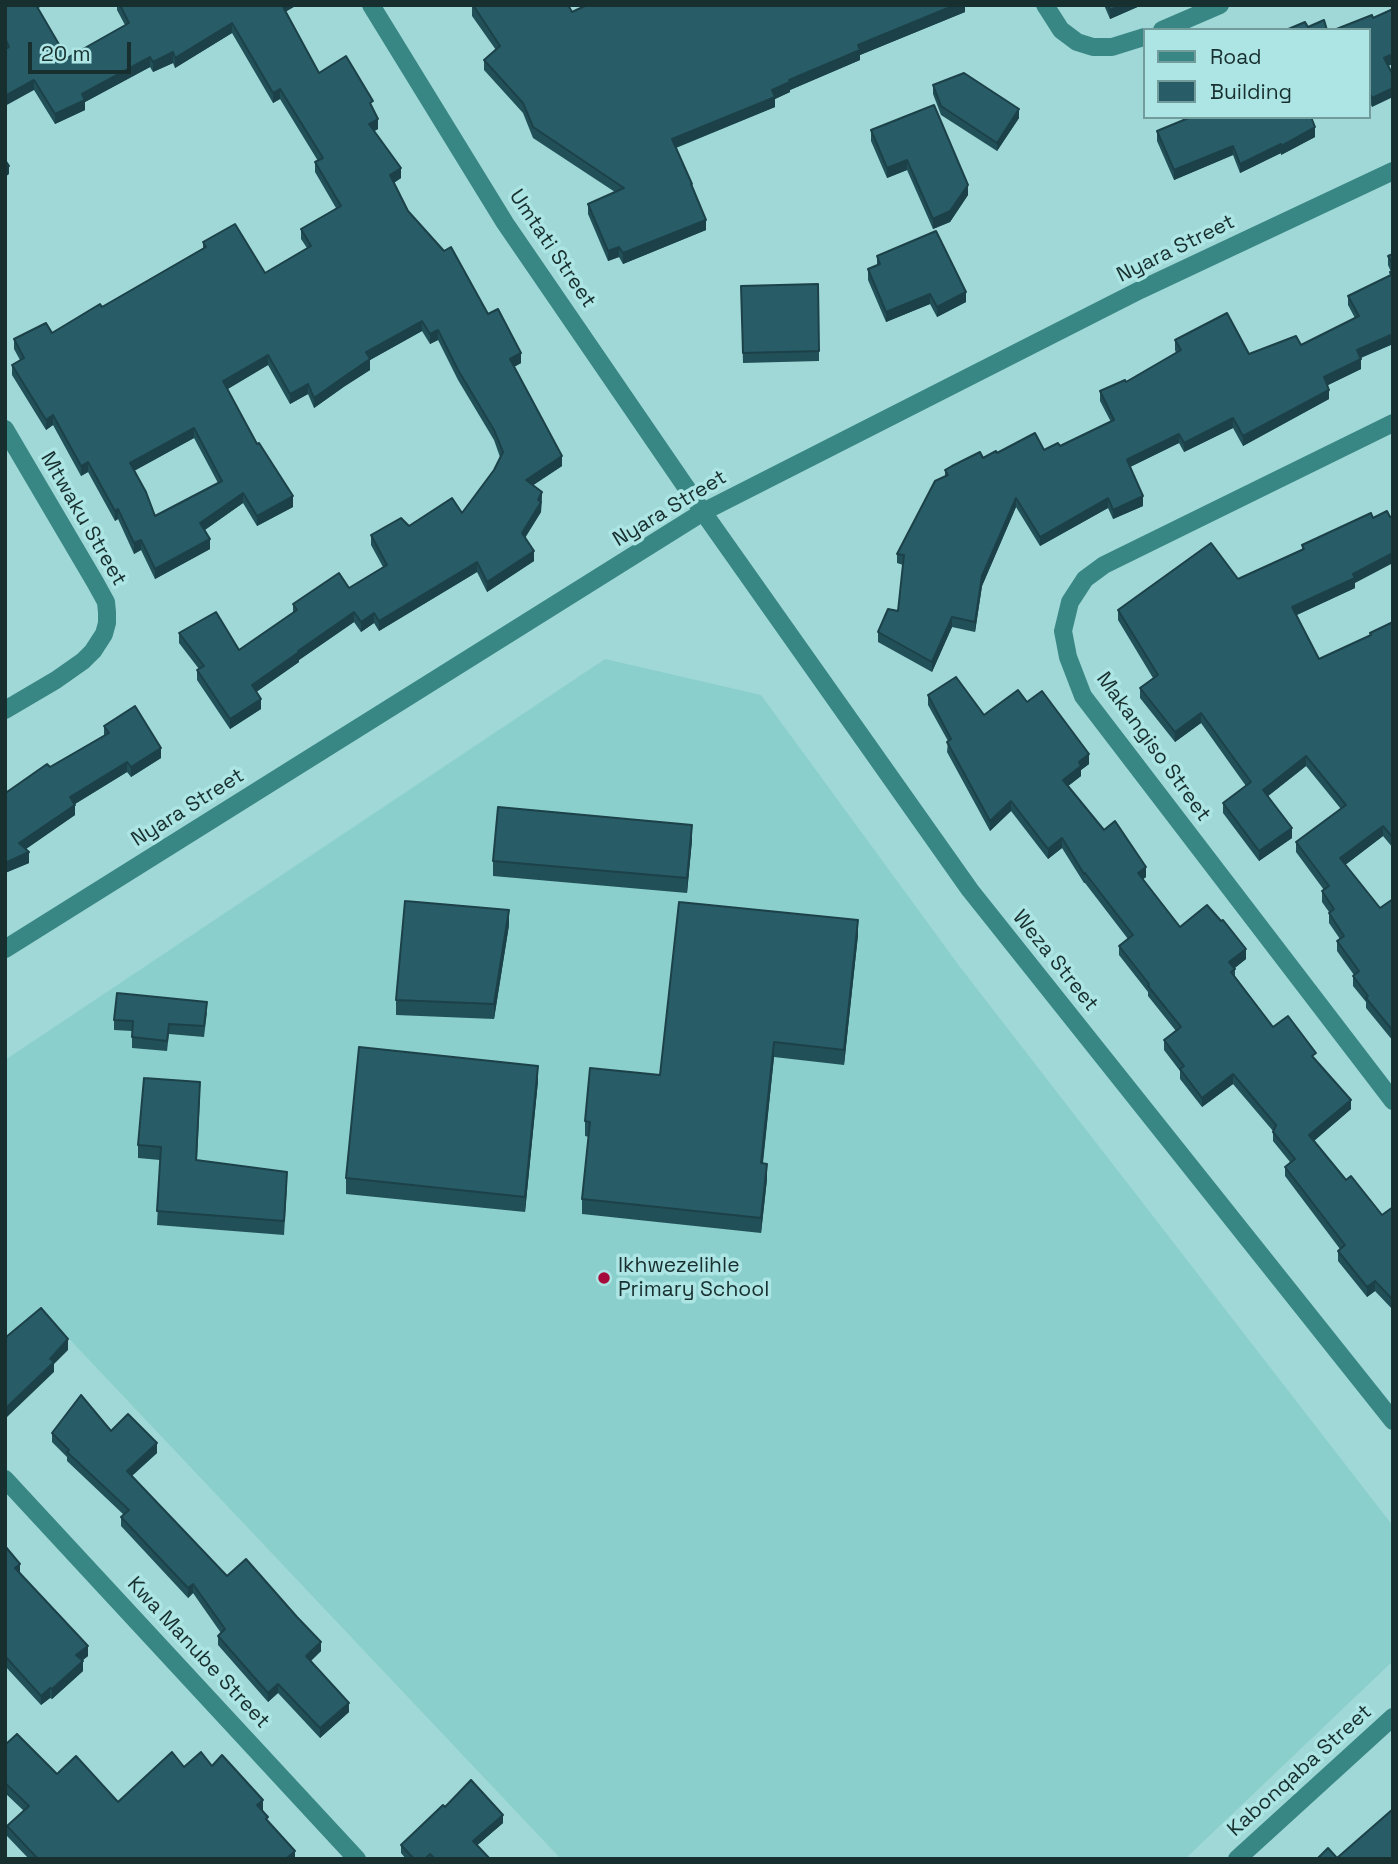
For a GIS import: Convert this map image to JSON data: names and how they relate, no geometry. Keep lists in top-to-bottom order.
{
  "streets": {
    "street": [
      "Umtati Street",
      "Nyara Street",
      "Mtwaku Street",
      "Makangiso Street",
      "Weza Street",
      "Kwa Manube Street",
      "Kabonqaba Street"
    ]
  },
  "crossings": [
    ["Umtati Street", "Nyara Street"],
    ["Umtati Street", "Weza Street"],
    ["Nyara Street", "Weza Street"]
  ],
  "places": ["Ikhwezelihle Primary School"],
  "legend": ["Road", "Building"],
  "scale_bar": "20 m"
}
